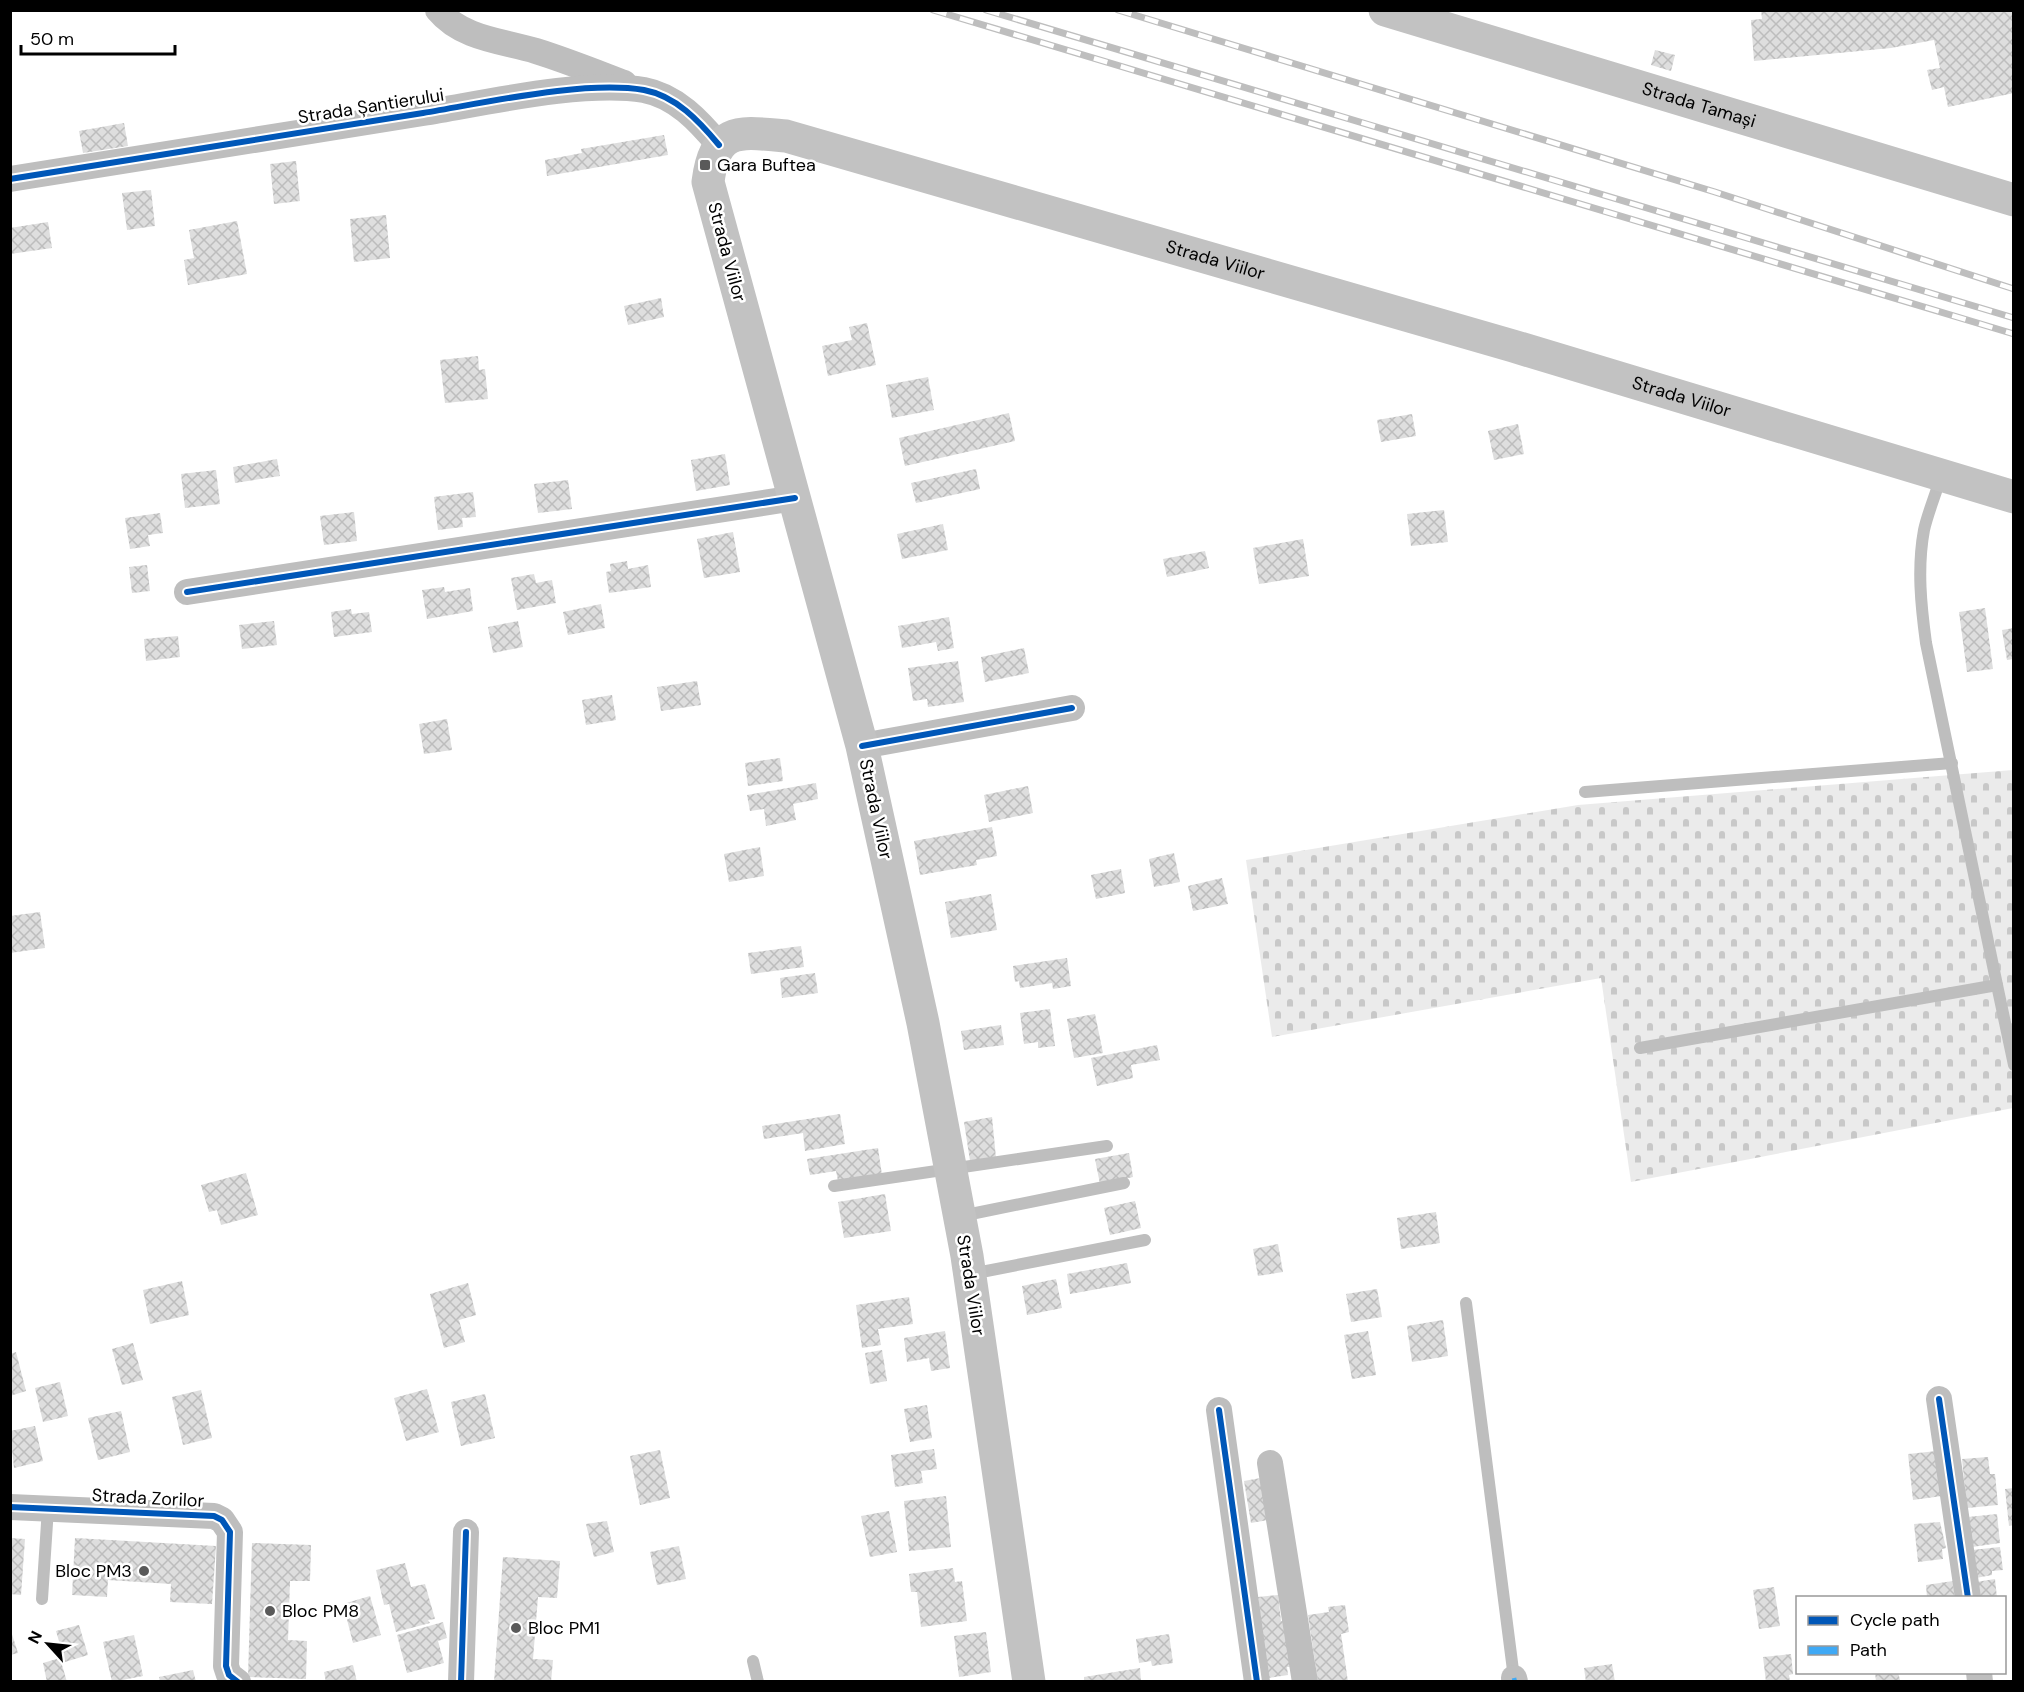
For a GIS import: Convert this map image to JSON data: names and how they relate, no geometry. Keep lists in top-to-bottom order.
{
  "streets": {
    "main road": ["Strada Tamași", "Strada Viilor"],
    "street": ["Strada Șantierului", "Strada Zorilor"]
  },
  "crossings": [
    ["Strada Șantierului", "Strada Viilor"]
  ],
  "places": {
    "transit": ["Gara Buftea"],
    "other": ["Bloc PM3", "Bloc PM8", "Bloc PM1"]
  },
  "legend": ["Cycle path", "Path"],
  "scale_bar": "50 m",
  "north": "top left"
}
